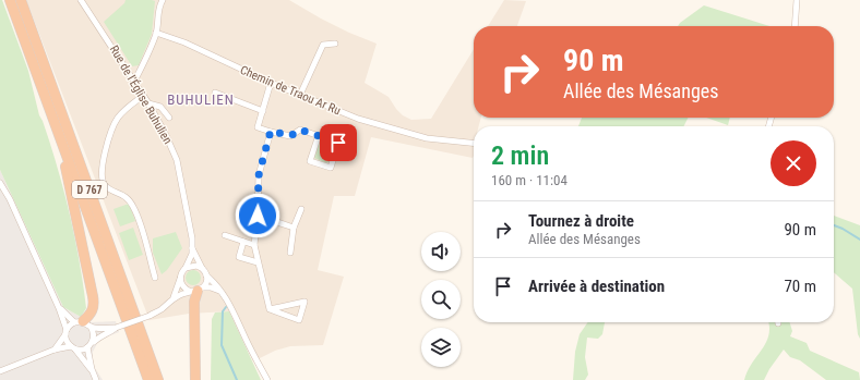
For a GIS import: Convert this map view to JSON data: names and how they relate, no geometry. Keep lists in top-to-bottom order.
{
  "streets": {
    "highway": ["D 767"],
    "street": ["Chemin de Traou Ar Ru", "Rue de l'Église Buhulien"]
  },
  "districts": ["BUHULIEN"],
  "page": {
    "turn": ["90 m", "Allée des Mésanges"],
    "heading": ["2 min", "160 m · 11:04"],
    "list": [
      {
        "name": "Tournez à droite",
        "note": "Allée des Mésanges",
        "value": "90 m"
      },
      {
        "name": "Arrivée à destination",
        "value": "70 m"
      }
    ]
  }
}
